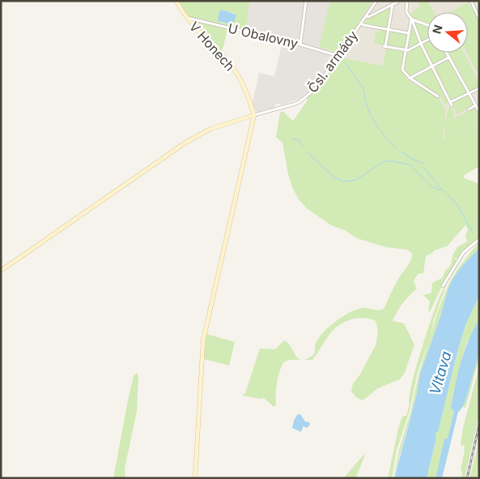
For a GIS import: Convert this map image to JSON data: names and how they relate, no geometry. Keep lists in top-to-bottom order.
{
  "streets": {
    "street": ["U Obalovny", "V Honech", "Čsl. armády"]
  },
  "crossings": [
    ["U Obalovny", "V Honech"],
    ["U Obalovny", "Čsl. armády"],
    ["V Honech", "Čsl. armády"]
  ],
  "water": ["Vltava"],
  "north": "left"
}
